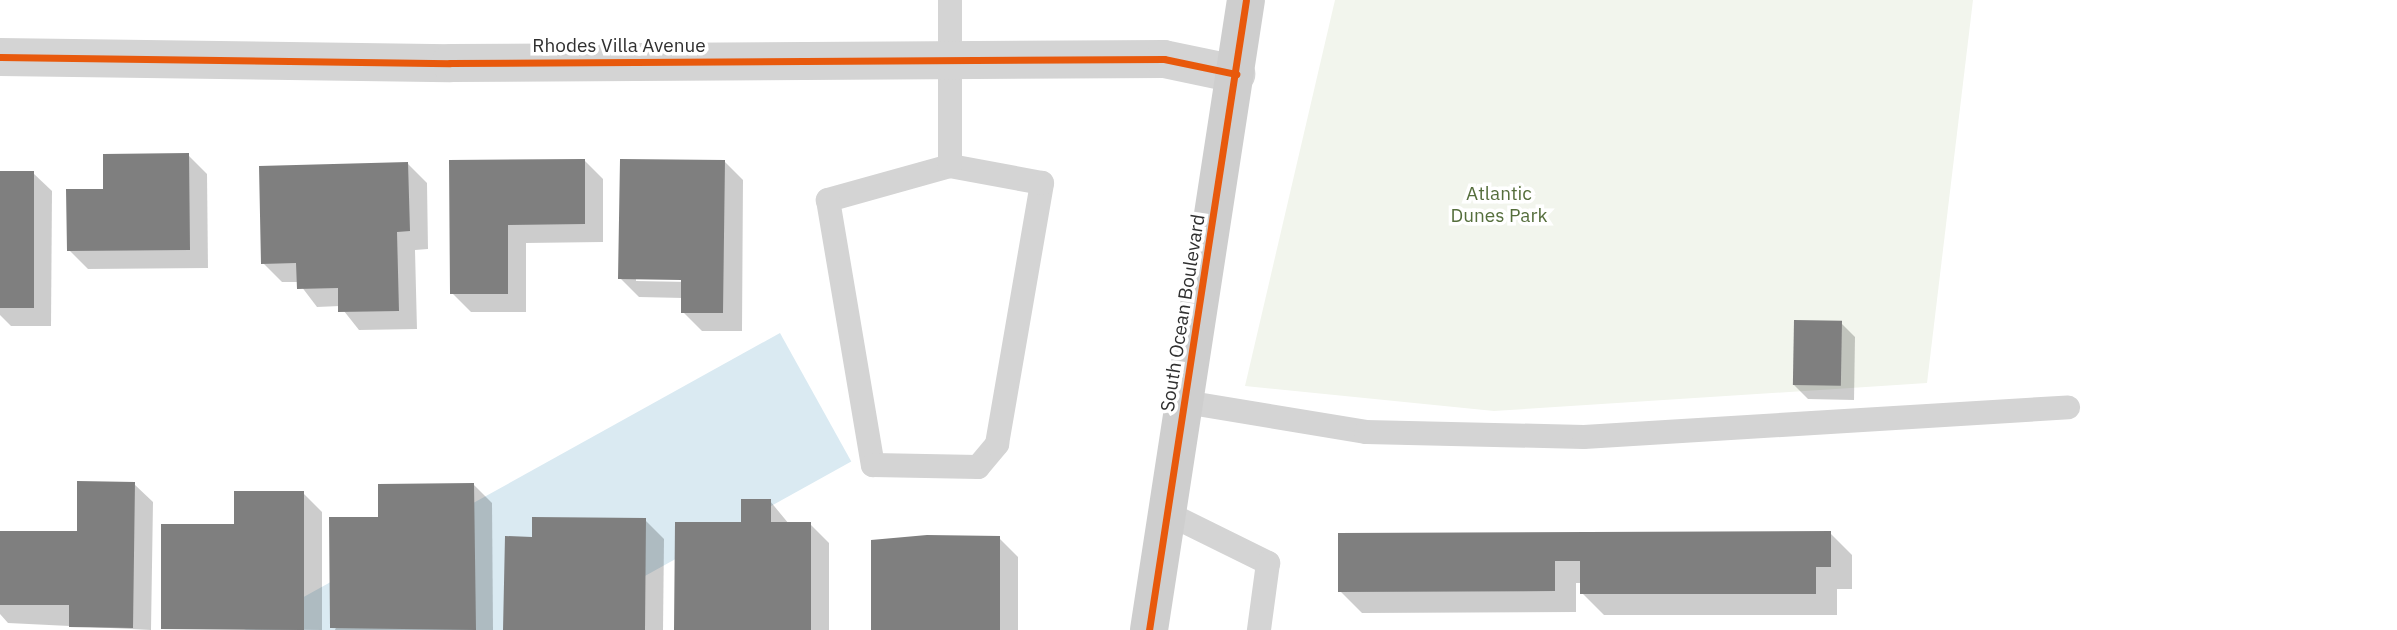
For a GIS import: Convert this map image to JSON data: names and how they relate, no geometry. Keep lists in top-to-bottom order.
{
  "streets": {
    "main road": ["South Ocean Boulevard"],
    "street": ["Rhodes Villa Avenue"]
  },
  "crossings": [
    ["Rhodes Villa Avenue", "South Ocean Boulevard"]
  ],
  "parks": ["Atlantic Dunes Park"]
}
